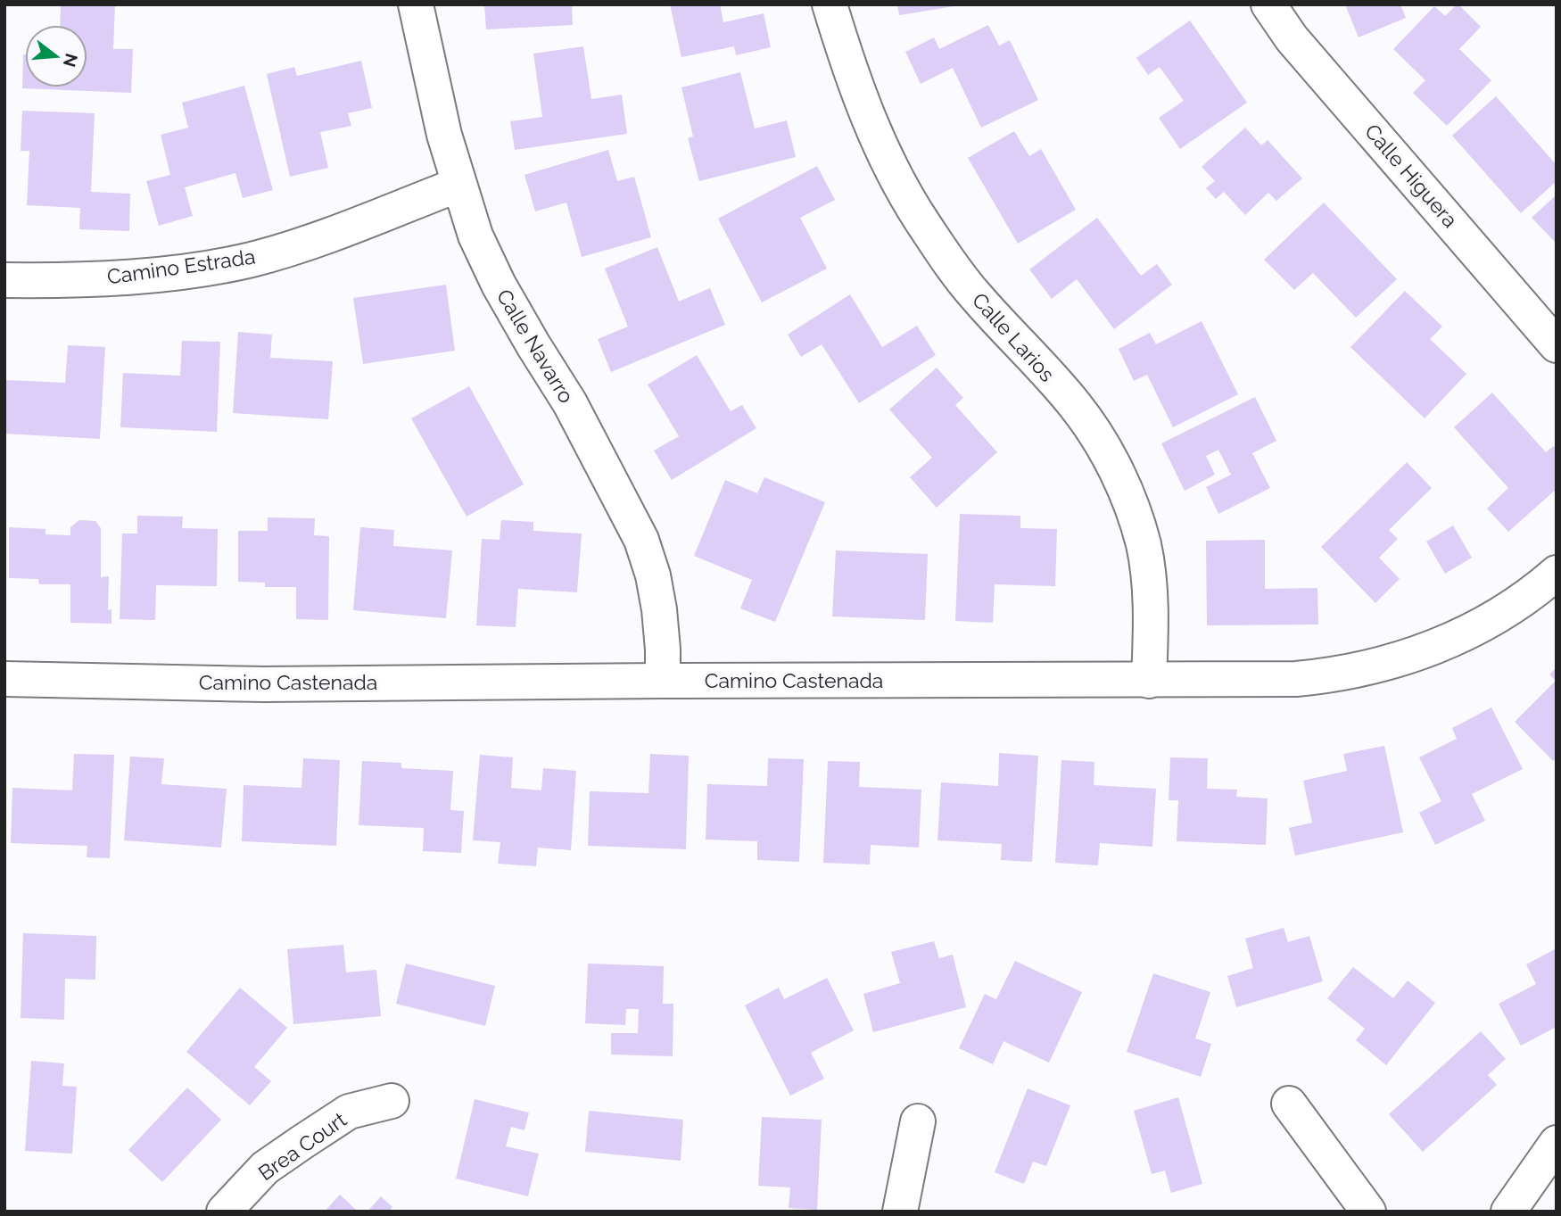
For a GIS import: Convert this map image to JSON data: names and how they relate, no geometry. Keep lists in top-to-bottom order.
{
  "streets": {
    "street": [
      "Calle Higuera",
      "Camino Estrada",
      "Calle Larios",
      "Calle Navarro",
      "Camino Castenada",
      "Brea Court"
    ]
  },
  "crossings": [
    ["Camino Estrada", "Calle Navarro"],
    ["Calle Larios", "Camino Castenada"],
    ["Calle Navarro", "Camino Castenada"]
  ],
  "north": "right"
}
